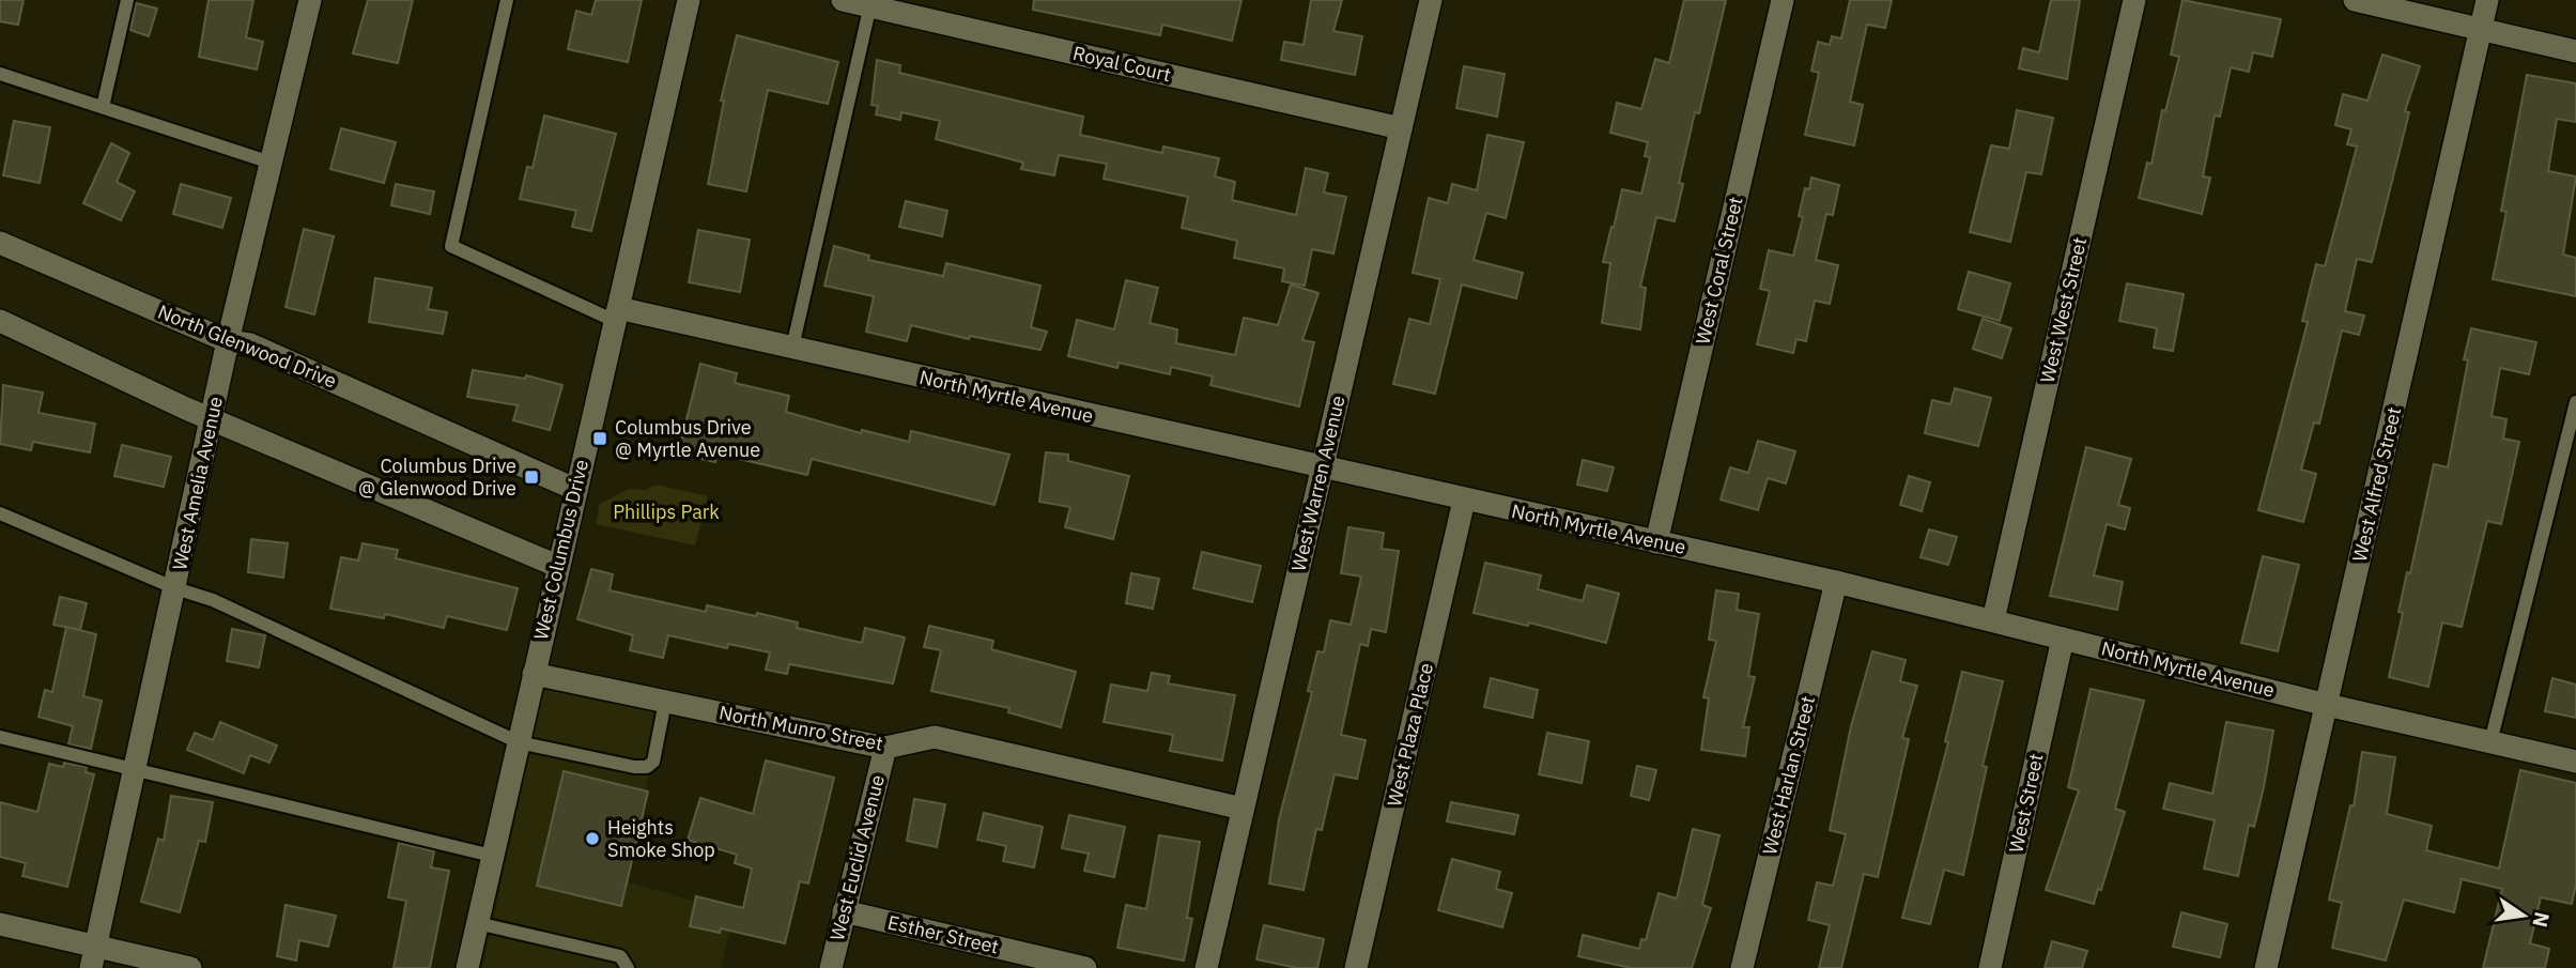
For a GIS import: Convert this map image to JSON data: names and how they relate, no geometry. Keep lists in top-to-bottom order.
{
  "streets": {
    "street": [
      "Royal Court",
      "West Coral Street",
      "West West Street",
      "North Glenwood Drive",
      "North Myrtle Avenue",
      "West Amelia Avenue",
      "West Warren Avenue",
      "West Alfred Street",
      "West Columbus Drive",
      "North Munro Street",
      "West Plaza Place",
      "West Harlan Street",
      "West Street",
      "West Euclid Avenue",
      "Esther Street"
    ]
  },
  "crossings": [
    ["Royal Court", "West Warren Avenue"],
    ["West Coral Street", "North Myrtle Avenue"],
    ["West West Street", "North Myrtle Avenue"],
    ["North Glenwood Drive", "West Amelia Avenue"],
    ["North Glenwood Drive", "West Columbus Drive"],
    ["North Myrtle Avenue", "West Warren Avenue"],
    ["North Myrtle Avenue", "West Alfred Street"],
    ["North Myrtle Avenue", "West Columbus Drive"],
    ["North Myrtle Avenue", "West Plaza Place"],
    ["North Myrtle Avenue", "West Harlan Street"],
    ["North Myrtle Avenue", "West Street"],
    ["West Warren Avenue", "North Munro Street"],
    ["West Columbus Drive", "North Munro Street"],
    ["North Munro Street", "West Euclid Avenue"],
    ["West Euclid Avenue", "Esther Street"]
  ],
  "parks": ["Phillips Park"],
  "places": {
    "transit": ["Columbus Drive @ Myrtle Avenue", "Columbus Drive @ Glenwood Drive"],
    "other": ["Heights Smoke Shop"]
  },
  "north": "right"
}
